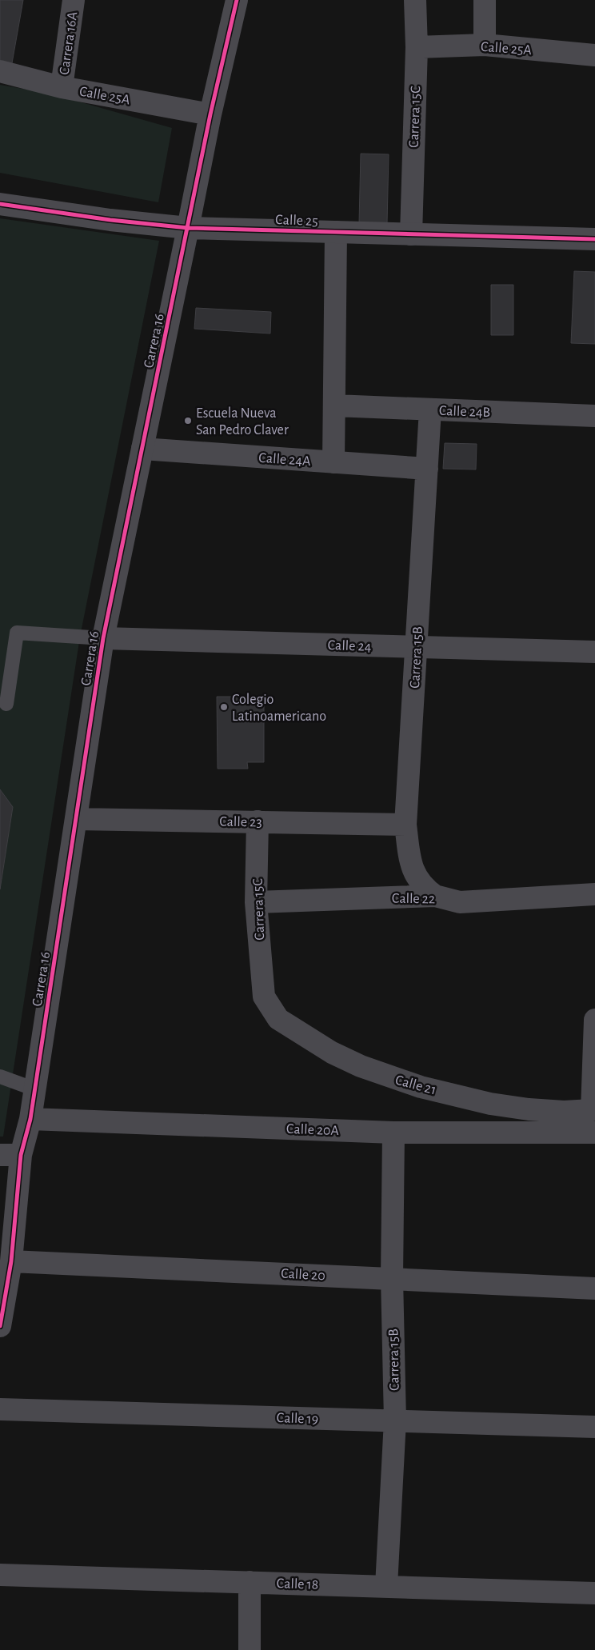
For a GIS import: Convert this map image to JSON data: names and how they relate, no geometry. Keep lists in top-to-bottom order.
{
  "streets": {
    "street": [
      "Carrera 16A",
      "Calle 25A",
      "Carrera 15C",
      "Calle 25",
      "Carrera 16",
      "Calle 24B",
      "Calle 24A",
      "Calle 24",
      "Carrera 15B",
      "Calle 23",
      "Calle 22",
      "Calle 21",
      "Calle 20A",
      "Calle 20",
      "Calle 19",
      "Calle 18"
    ]
  },
  "crossings": [
    ["Carrera 16A", "Calle 25A"],
    ["Calle 25A", "Carrera 15C"],
    ["Calle 25A", "Carrera 16"],
    ["Carrera 15C", "Calle 25"],
    ["Carrera 15C", "Calle 23"],
    ["Carrera 15C", "Calle 22"],
    ["Carrera 15C", "Calle 21"],
    ["Calle 25", "Carrera 16"],
    ["Carrera 16", "Calle 24A"],
    ["Carrera 16", "Calle 24"],
    ["Carrera 16", "Calle 23"],
    ["Carrera 16", "Calle 20A"],
    ["Carrera 16", "Calle 20"],
    ["Calle 24B", "Carrera 15B"],
    ["Calle 24A", "Carrera 15B"],
    ["Calle 24", "Carrera 15B"],
    ["Carrera 15B", "Calle 23"],
    ["Carrera 15B", "Calle 22"],
    ["Carrera 15B", "Calle 20A"],
    ["Carrera 15B", "Calle 20"],
    ["Carrera 15B", "Calle 19"],
    ["Carrera 15B", "Calle 18"]
  ],
  "places": ["Escuela Nueva San Pedro Claver", "Colegio Latinoamericano"]
}
